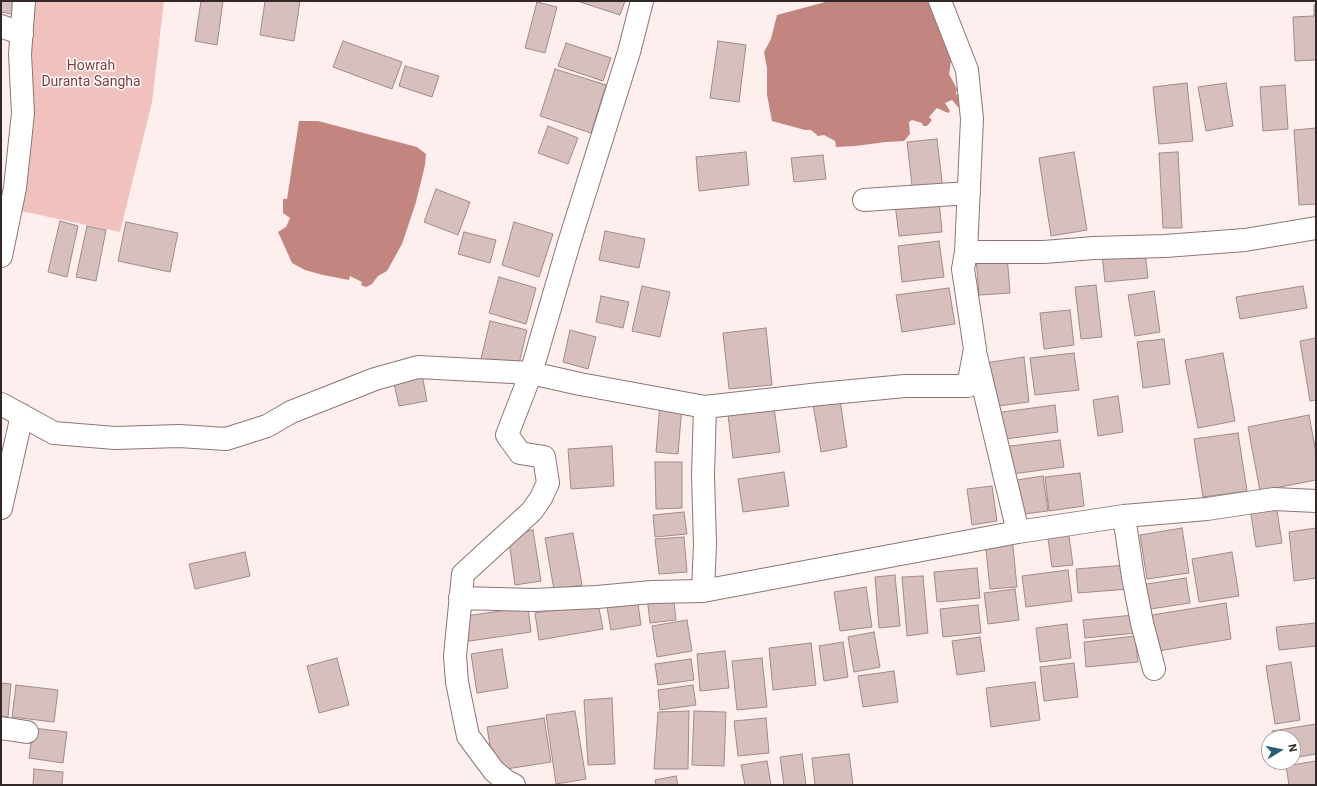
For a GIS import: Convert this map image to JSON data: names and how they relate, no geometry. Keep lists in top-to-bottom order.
{
  "parks": ["Howrah Duranta Sangha"],
  "north": "right"
}
